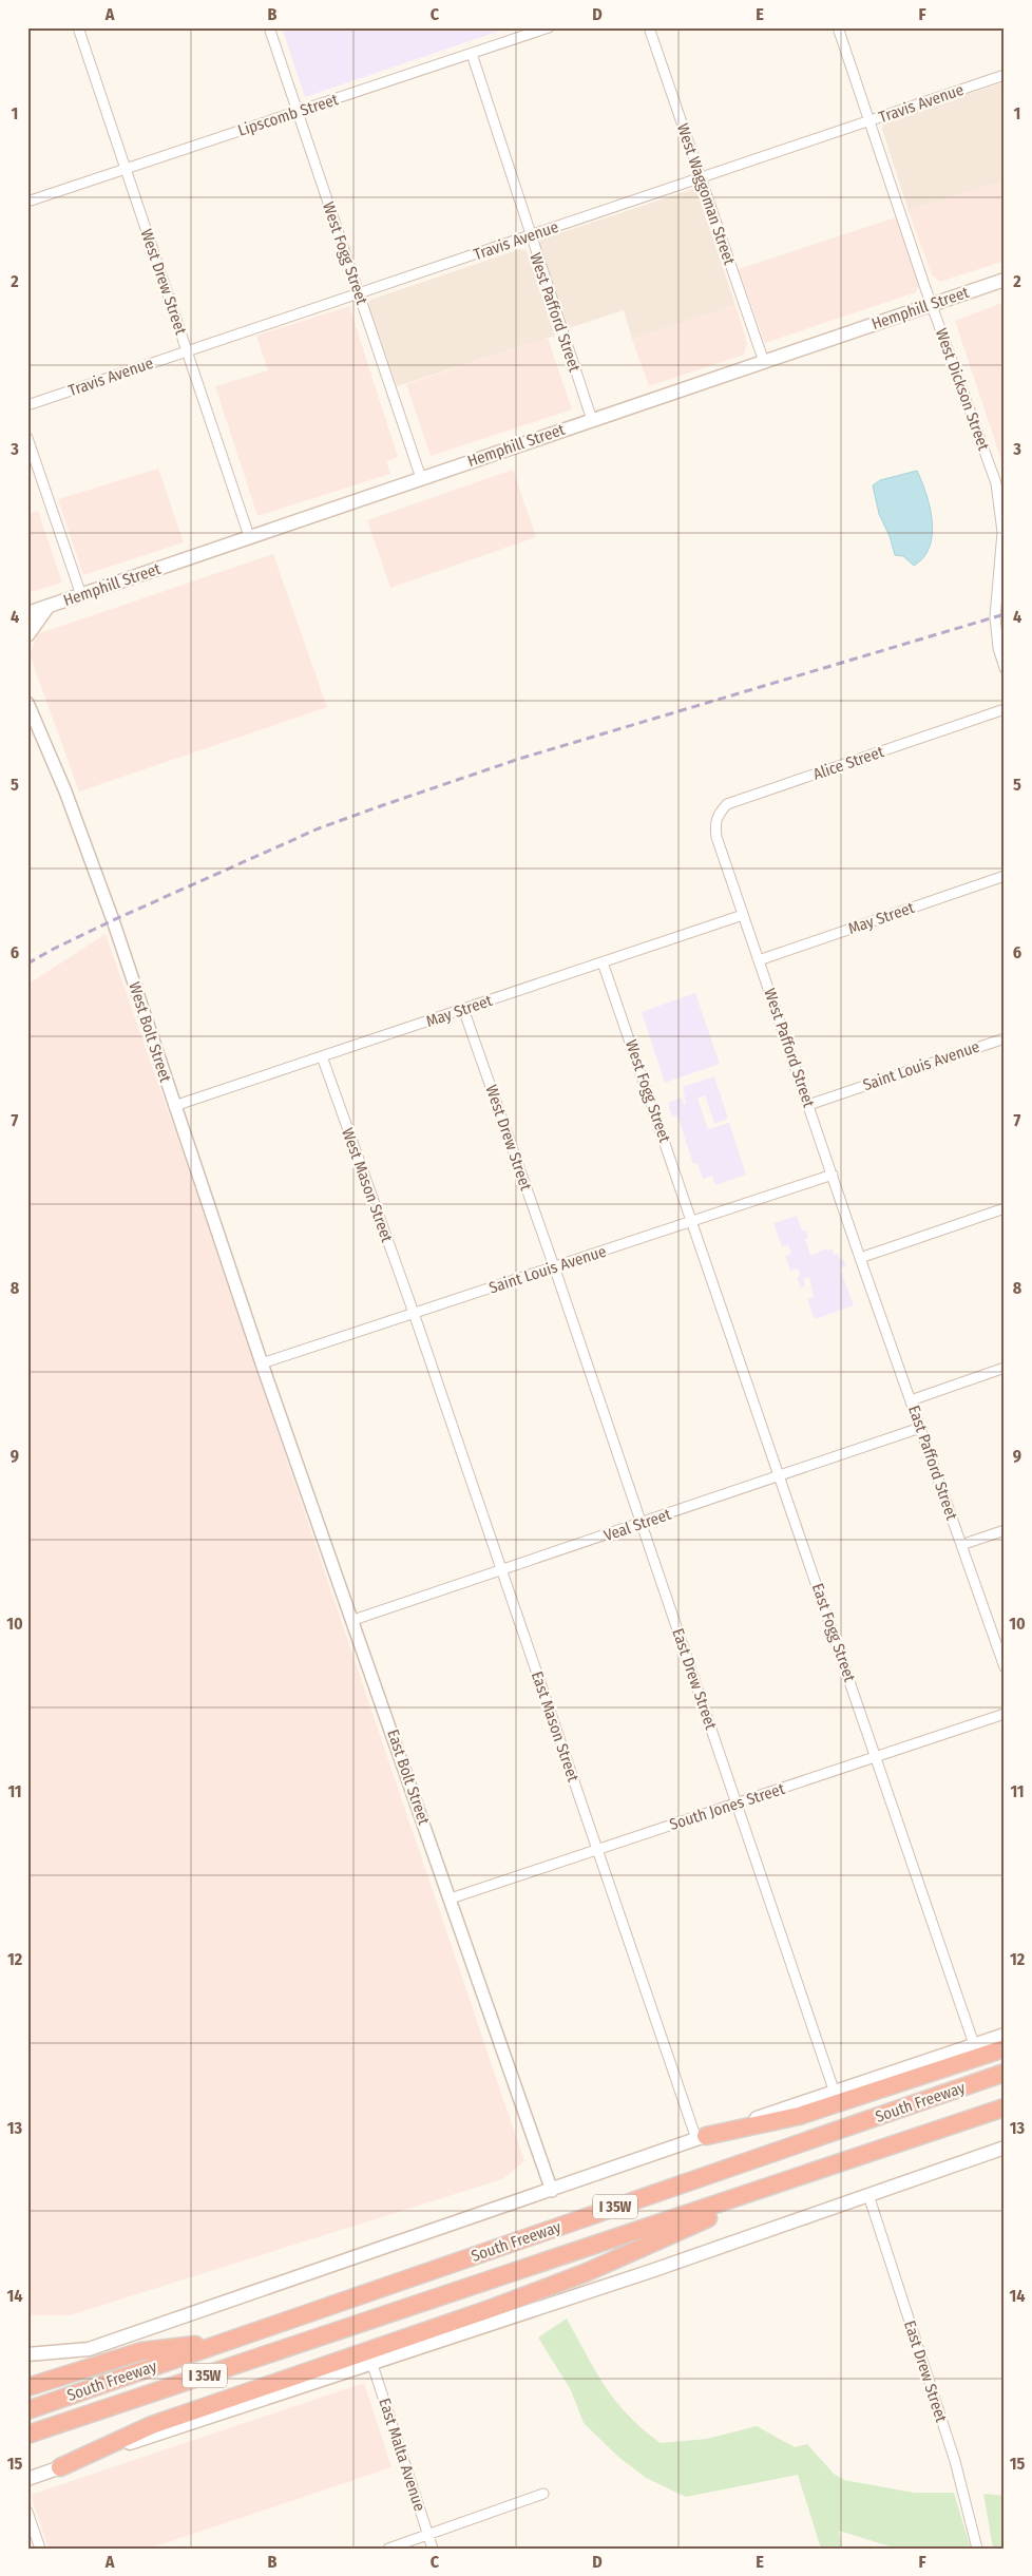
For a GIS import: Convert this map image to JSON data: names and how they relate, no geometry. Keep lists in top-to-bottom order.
{
  "streets": {
    "highway": ["South Freeway", "I 35W"],
    "main road": ["Hemphill Street"],
    "street": [
      "Travis Avenue",
      "Lipscomb Street",
      "West Waggoman Street",
      "West Fogg Street",
      "West Drew Street",
      "West Pafford Street",
      "West Dickson Street",
      "Alice Street",
      "May Street",
      "West Bolt Street",
      "Saint Louis Avenue",
      "West Mason Street",
      "East Pafford Street",
      "Veal Street",
      "East Fogg Street",
      "East Drew Street",
      "East Mason Street",
      "East Bolt Street",
      "South Jones Street",
      "East Malta Avenue"
    ]
  },
  "crossings": [
    ["Travis Avenue", "West Waggoman Street"],
    ["Travis Avenue", "West Fogg Street"],
    ["Travis Avenue", "West Drew Street"],
    ["Travis Avenue", "West Pafford Street"],
    ["Travis Avenue", "West Dickson Street"],
    ["Lipscomb Street", "West Fogg Street"],
    ["Lipscomb Street", "West Drew Street"],
    ["Lipscomb Street", "West Pafford Street"],
    ["West Waggoman Street", "Hemphill Street"],
    ["West Fogg Street", "Hemphill Street"],
    ["West Fogg Street", "May Street"],
    ["West Fogg Street", "Saint Louis Avenue"],
    ["West Fogg Street", "East Fogg Street"],
    ["West Drew Street", "Hemphill Street"],
    ["West Drew Street", "May Street"],
    ["West Drew Street", "Saint Louis Avenue"],
    ["West Drew Street", "East Drew Street"],
    ["Hemphill Street", "West Pafford Street"],
    ["Hemphill Street", "West Dickson Street"],
    ["West Pafford Street", "Alice Street"],
    ["West Pafford Street", "May Street"],
    ["West Pafford Street", "Saint Louis Avenue"],
    ["West Pafford Street", "East Pafford Street"],
    ["May Street", "West Bolt Street"],
    ["May Street", "West Mason Street"],
    ["West Bolt Street", "Saint Louis Avenue"],
    ["West Bolt Street", "East Bolt Street"],
    ["Saint Louis Avenue", "West Mason Street"],
    ["Saint Louis Avenue", "East Fogg Street"],
    ["Saint Louis Avenue", "East Drew Street"],
    ["Saint Louis Avenue", "East Mason Street"],
    ["Saint Louis Avenue", "East Bolt Street"],
    ["West Mason Street", "East Mason Street"],
    ["East Pafford Street", "Veal Street"],
    ["Veal Street", "East Fogg Street"],
    ["Veal Street", "East Drew Street"],
    ["Veal Street", "East Mason Street"],
    ["Veal Street", "East Bolt Street"],
    ["East Fogg Street", "South Jones Street"],
    ["East Drew Street", "South Jones Street"],
    ["East Mason Street", "South Jones Street"],
    ["East Bolt Street", "South Jones Street"]
  ],
  "grid": {
    "columns": [
      "A",
      "B",
      "C",
      "D",
      "E",
      "F"
    ],
    "rows": [
      "1",
      "2",
      "3",
      "4",
      "5",
      "6",
      "7",
      "8",
      "9",
      "10",
      "11",
      "12",
      "13",
      "14",
      "15"
    ]
  }
}
